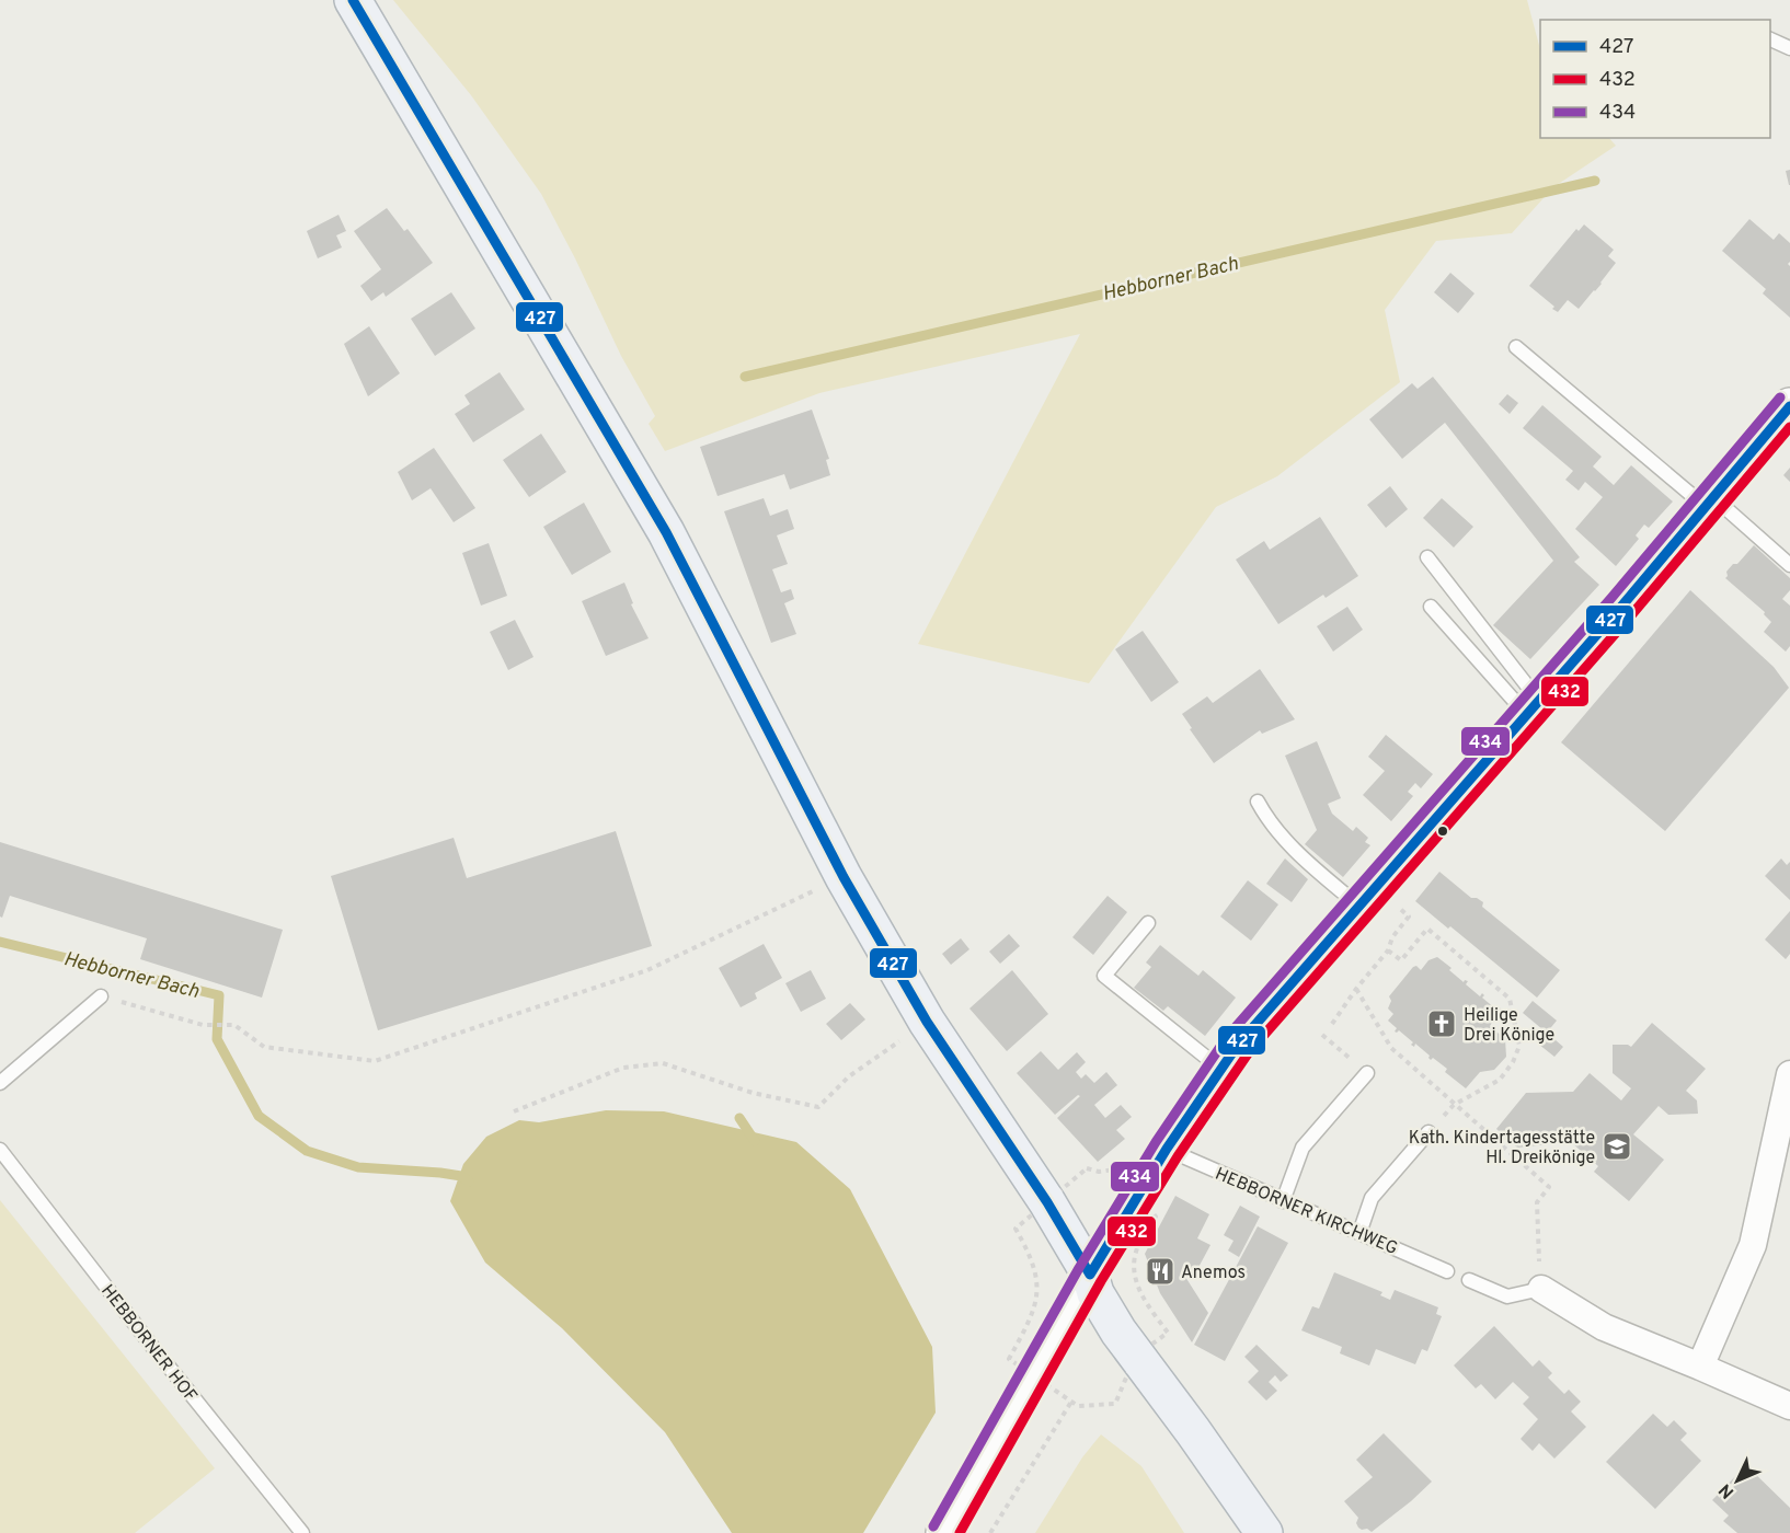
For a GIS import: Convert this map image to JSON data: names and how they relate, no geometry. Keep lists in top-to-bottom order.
{
  "streets": {
    "lane": ["HEBBORNER KIRCHWEG", "HEBBORNER HOF"]
  },
  "water": ["Hebborner Bach"],
  "places": {
    "church": ["Heilige Drei Könige"],
    "school or university": ["Kath. Kindertagesstätte Hl. Dreikönige"],
    "restaurant": ["Anemos"]
  },
  "lines": ["transit line 427", "transit line 434", "transit line 432"],
  "legend": ["427", "432", "434"],
  "north": "bottom left"
}
